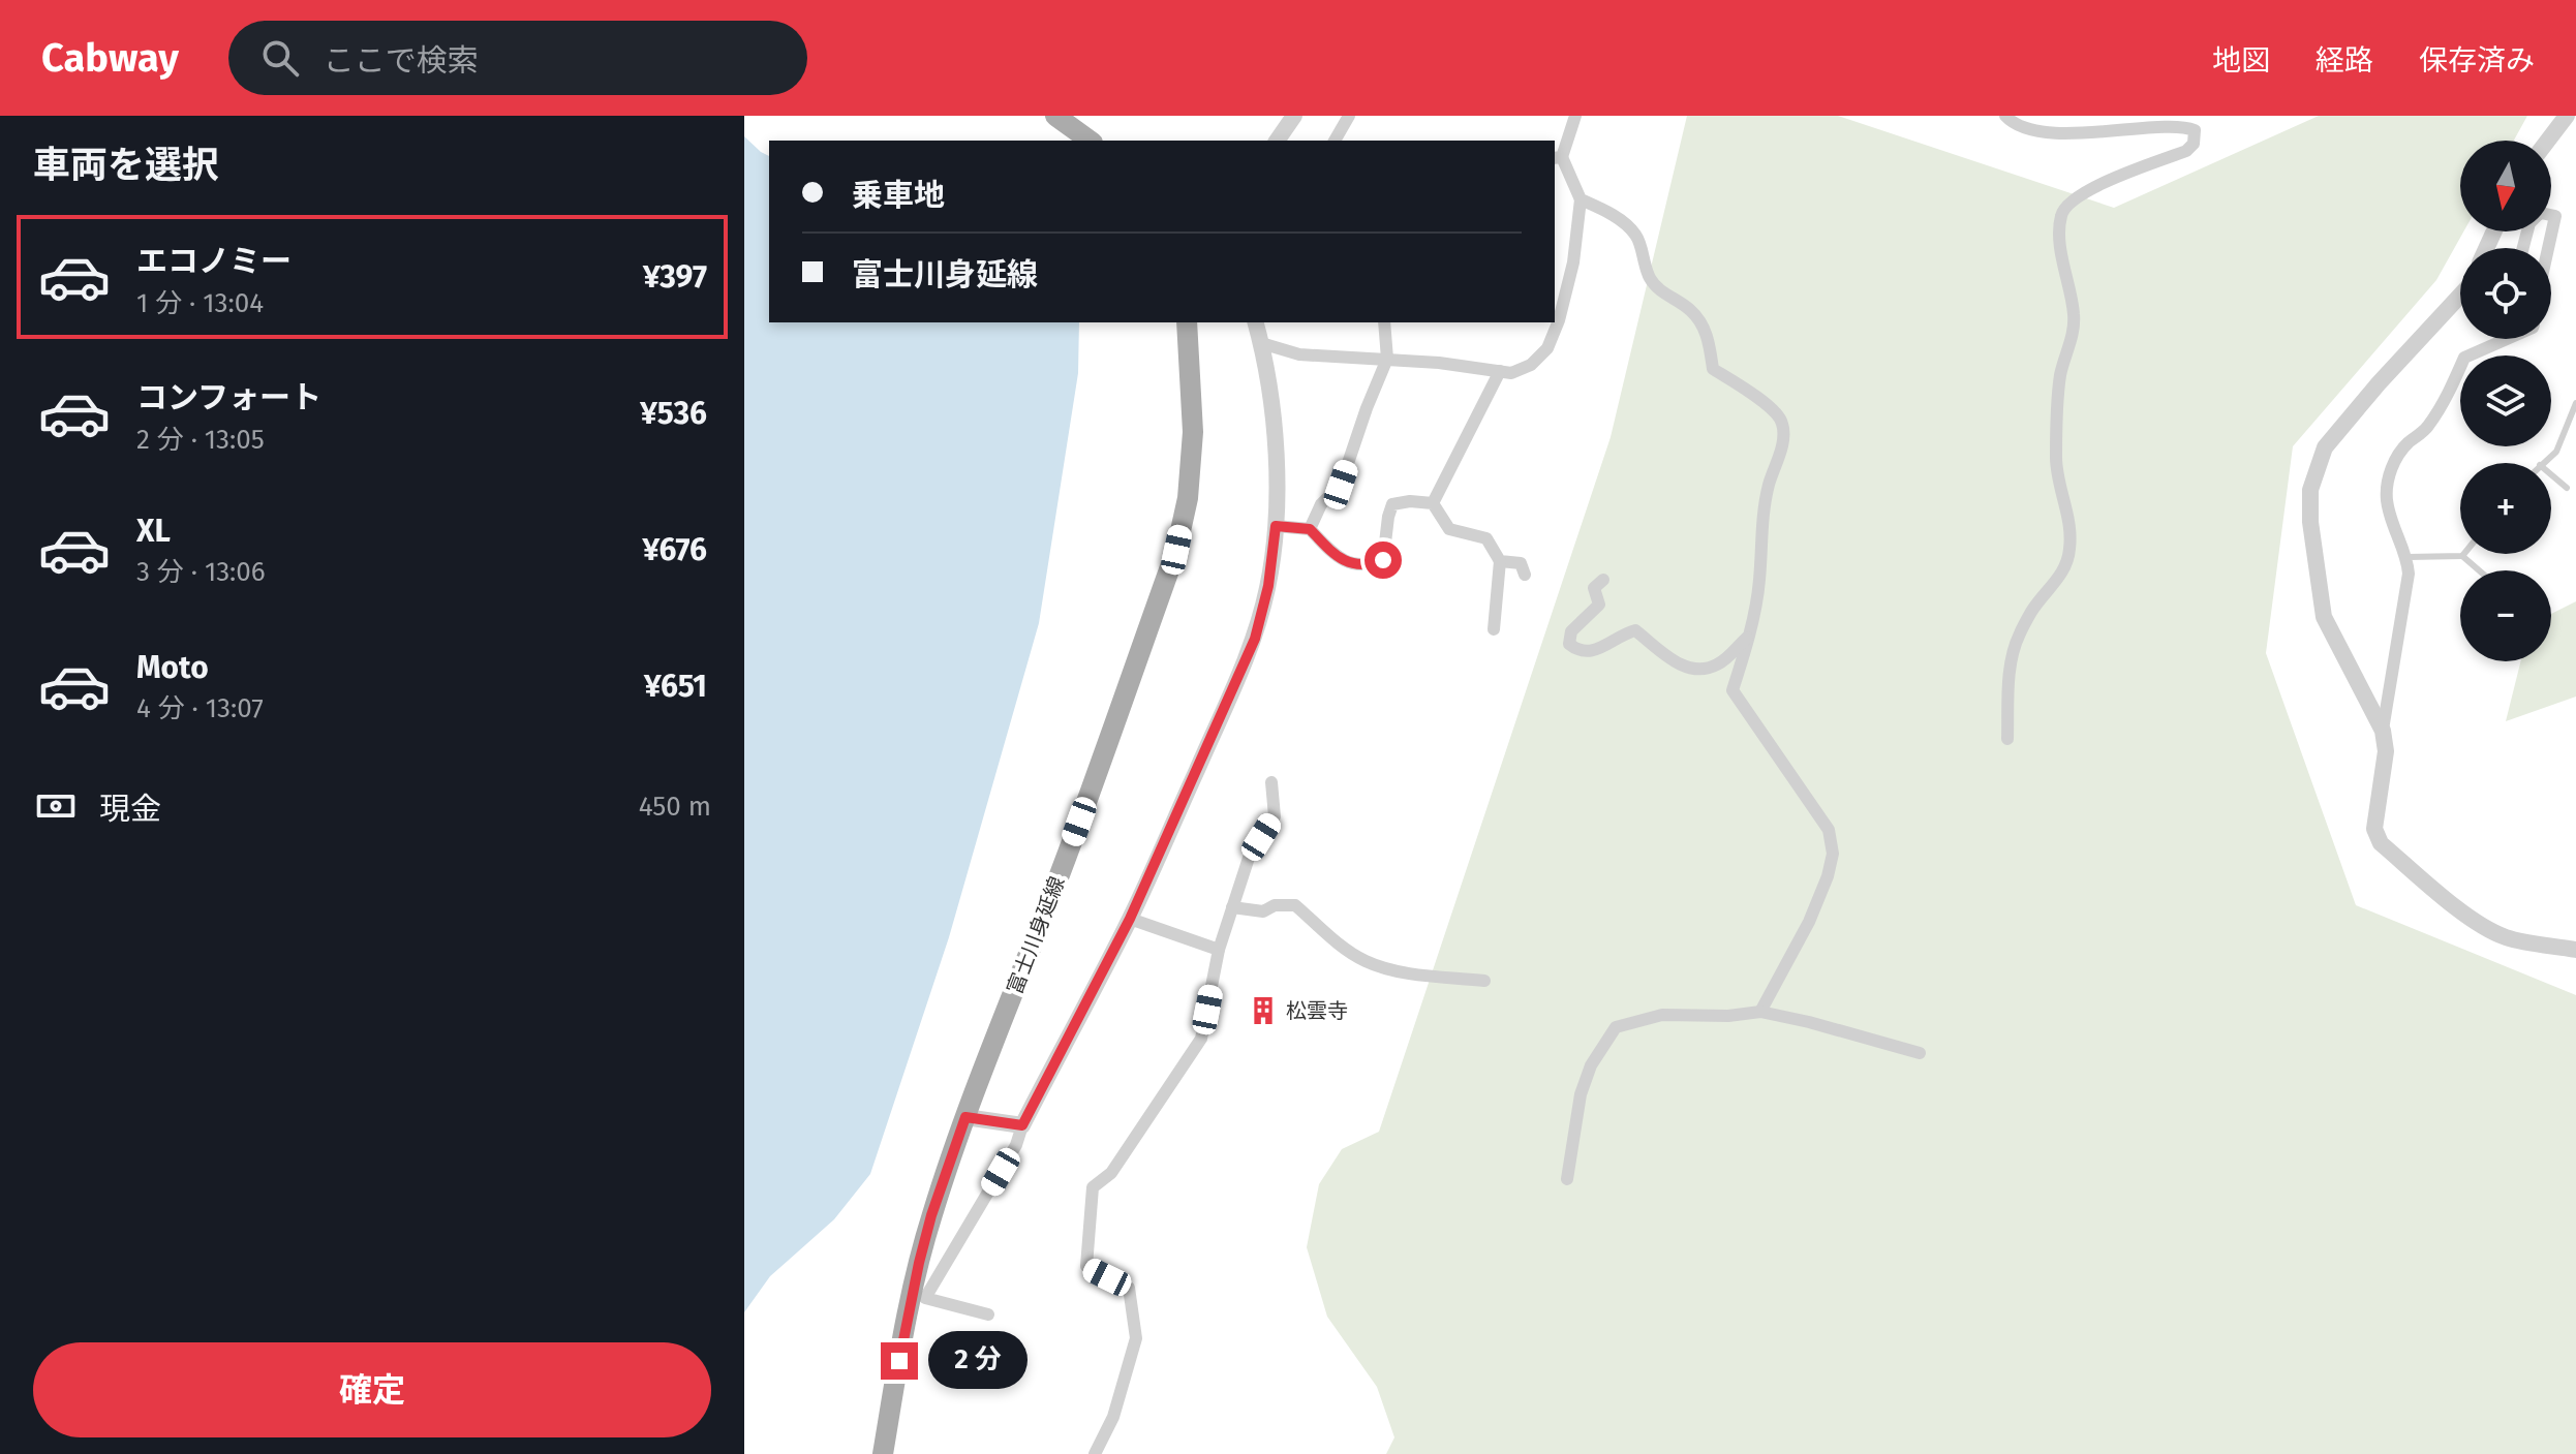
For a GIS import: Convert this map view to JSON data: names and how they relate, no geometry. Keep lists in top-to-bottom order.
{
  "streets": {
    "main road": ["富士川身延線"]
  },
  "places": {
    "building": ["松雲寺"]
  },
  "north": "bottom",
  "page": {
    "header": "Cabway",
    "search": "ここで検索",
    "nav": ["地図", "経路", "保存済み"],
    "heading": "車両を選択",
    "map_buttons": ["+", "−"],
    "banner": ["乗車地", "富士川身延線"],
    "list": [
      {
        "name": "エコノミー",
        "note": "1 分 · 13:04",
        "value": "¥397"
      },
      {
        "name": "コンフォート",
        "note": "2 分 · 13:05",
        "value": "¥536"
      },
      {
        "name": "XL",
        "note": "3 分 · 13:06",
        "value": "¥676"
      },
      {
        "name": "Moto",
        "note": "4 分 · 13:07",
        "value": "¥651"
      }
    ],
    "pay": ["現金", "450 m"],
    "buttons": "確定",
    "bubble": "2 分"
  }
}
